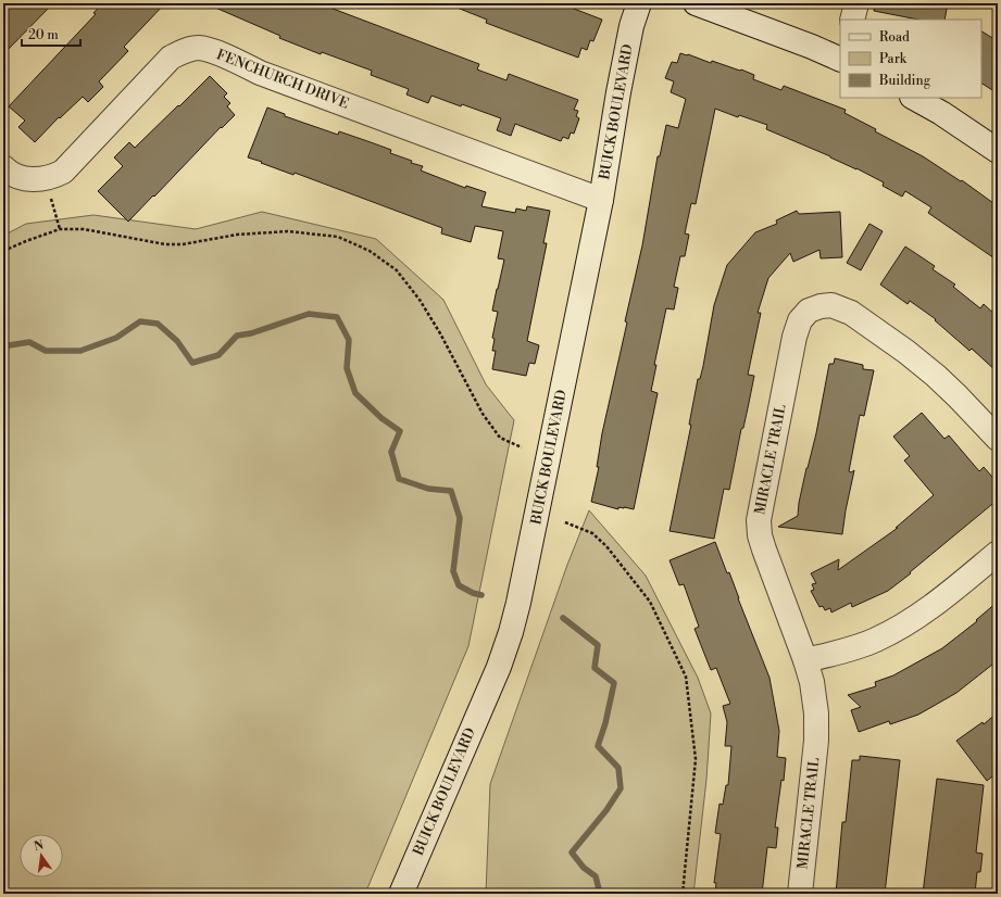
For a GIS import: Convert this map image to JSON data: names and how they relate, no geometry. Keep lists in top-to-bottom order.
{
  "streets": {
    "street": ["FENCHURCH DRIVE", "BUICK BOULEVARD", "MIRACLE TRAIL"]
  },
  "crossings": [
    ["FENCHURCH DRIVE", "BUICK BOULEVARD"]
  ],
  "legend": ["Road", "Park", "Building"],
  "scale_bar": "20 m",
  "north": "top"
}
